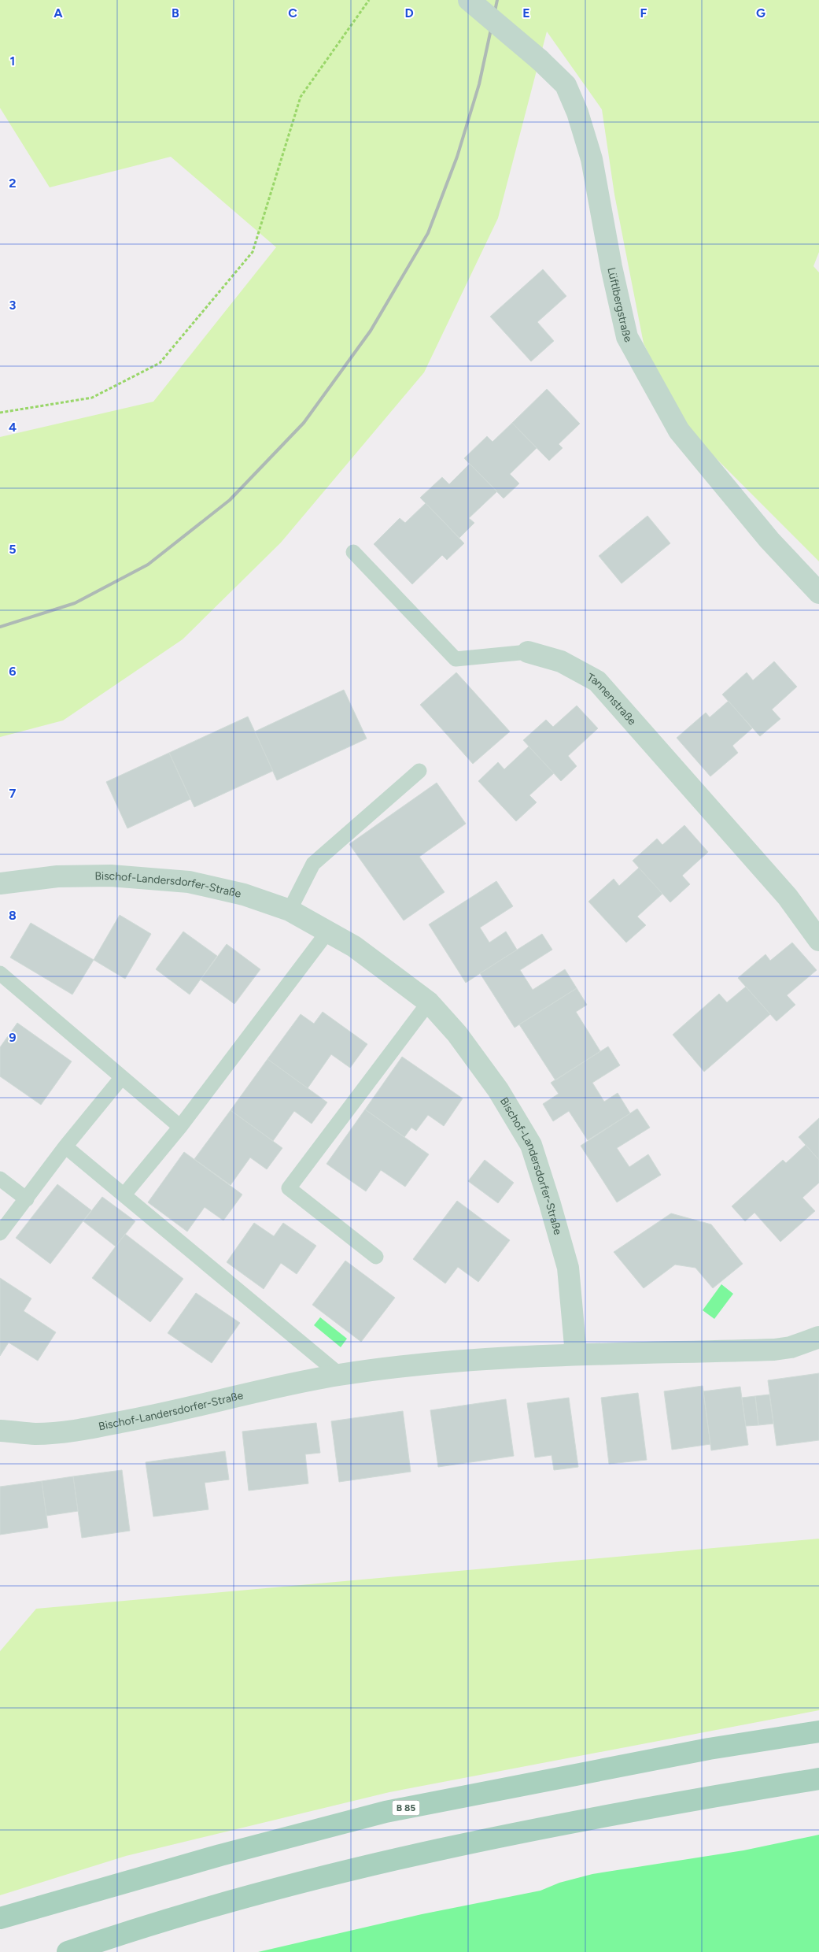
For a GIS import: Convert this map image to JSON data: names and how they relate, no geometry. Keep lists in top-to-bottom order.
{
  "streets": {
    "main road": ["B 85"],
    "street": ["Lüftlbergstraße", "Tannenstraße", "Bischof-Landersdorfer-Straße"]
  },
  "grid": {
    "columns": [
      "A",
      "B",
      "C",
      "D",
      "E",
      "F",
      "G"
    ],
    "rows": [
      "1",
      "2",
      "3",
      "4",
      "5",
      "6",
      "7",
      "8",
      "9"
    ]
  }
}
